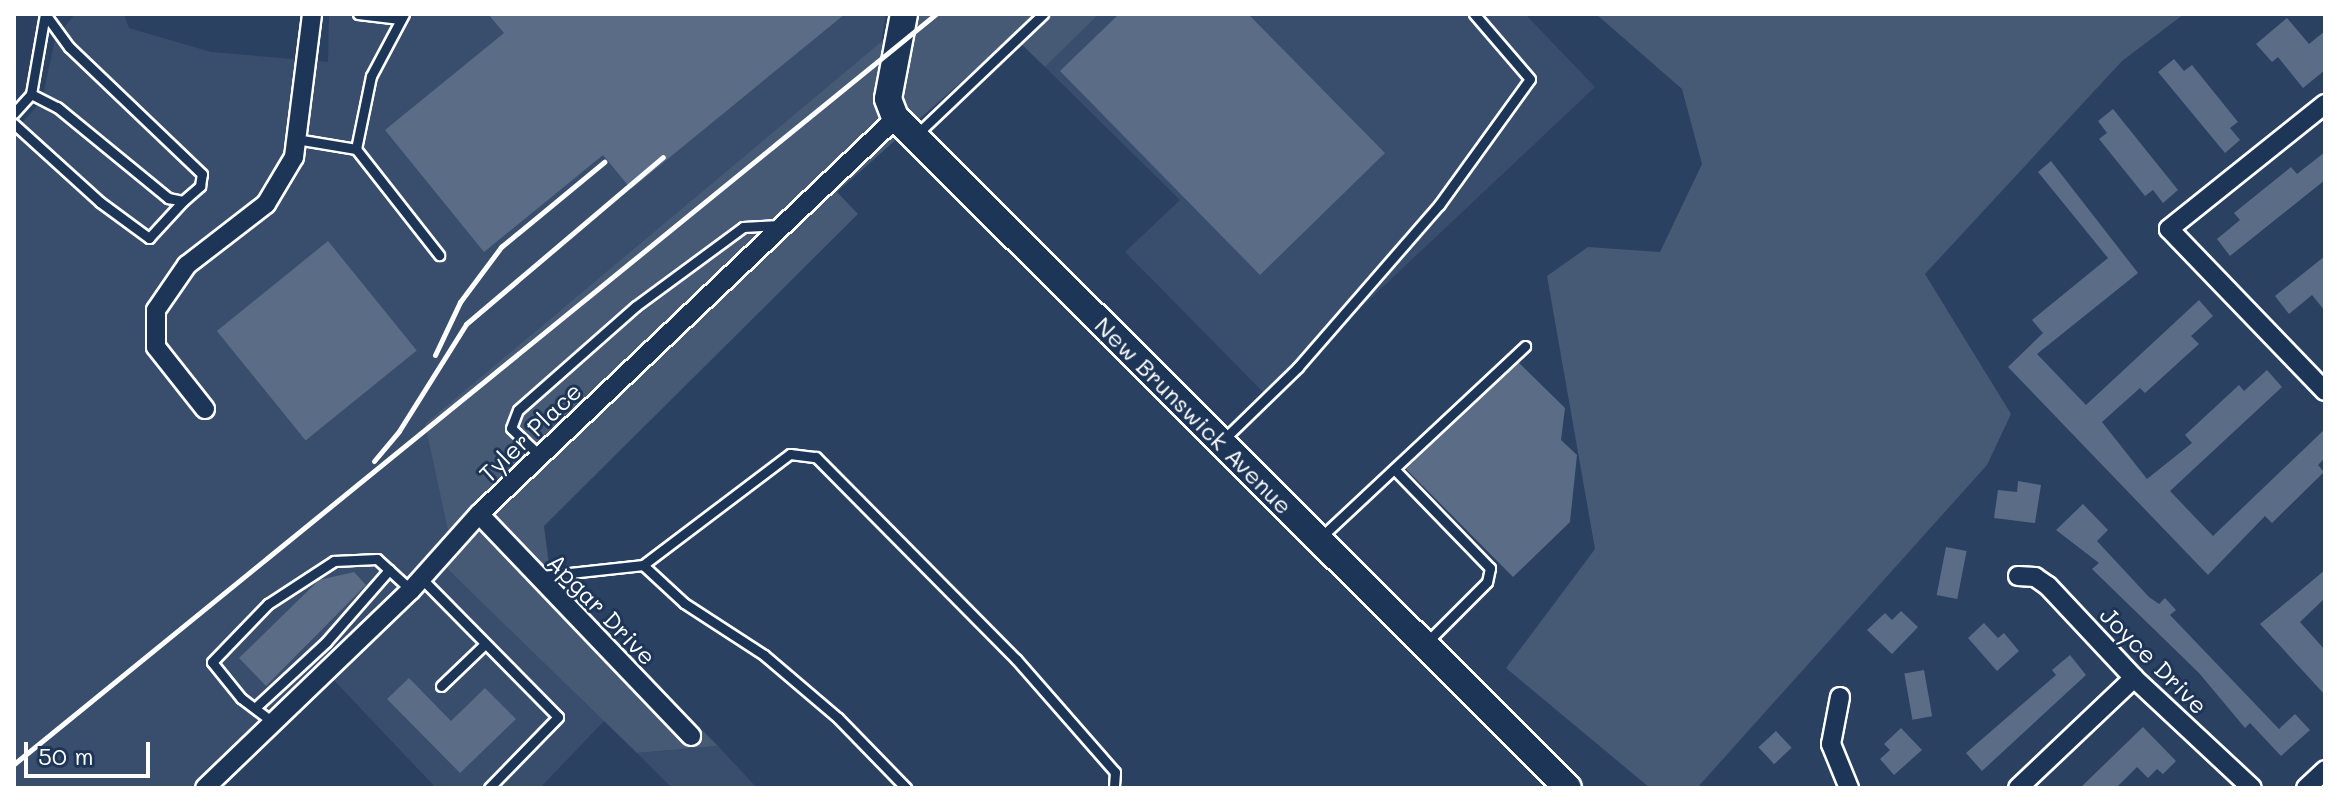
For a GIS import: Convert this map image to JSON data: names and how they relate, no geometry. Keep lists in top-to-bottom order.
{
  "streets": {
    "street": [
      "New Brunswick Avenue",
      "Tyler Place",
      "Apgar Drive",
      "Joyce Drive"
    ]
  },
  "crossings": [
    ["New Brunswick Avenue", "Tyler Place"],
    ["Tyler Place", "Apgar Drive"]
  ],
  "scale_bar": "50 m"
}
